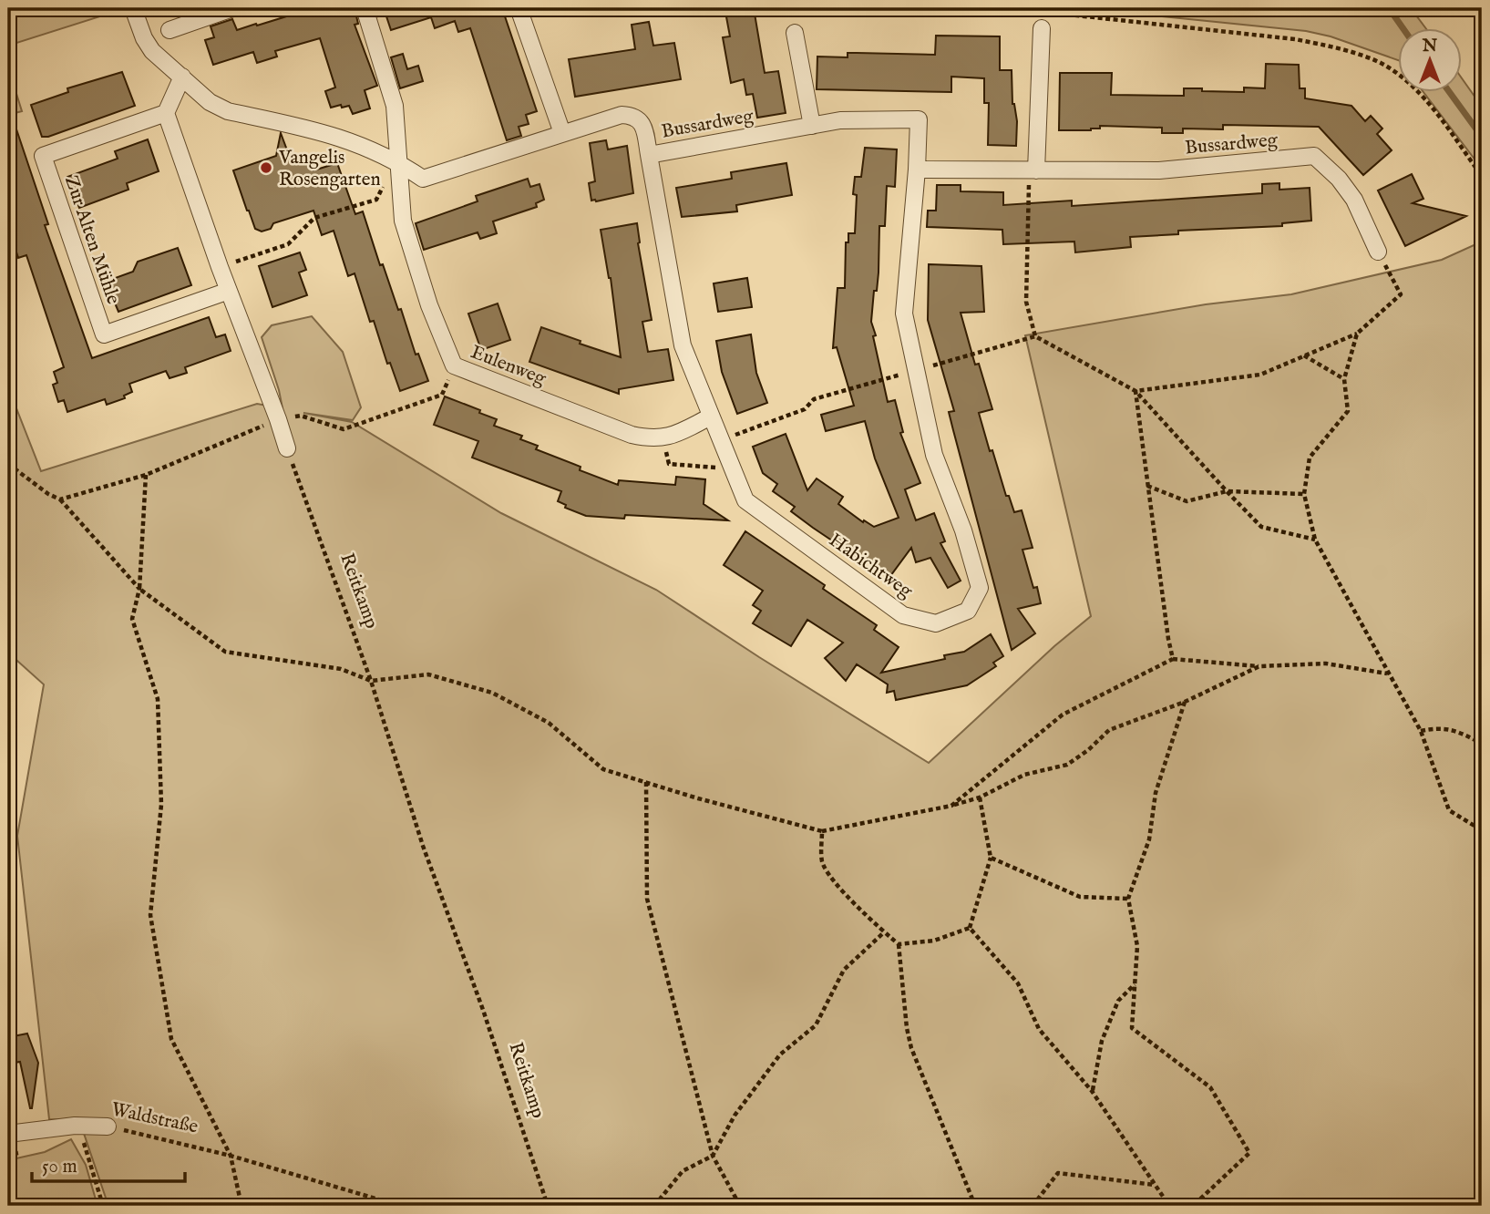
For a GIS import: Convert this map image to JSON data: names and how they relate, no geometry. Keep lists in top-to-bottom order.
{
  "streets": {
    "street": [
      "Bussardweg",
      "Zur Alten Mühle",
      "Eulenweg",
      "Habichtweg",
      "Waldstraße"
    ],
    "path": ["Reitkamp"]
  },
  "crossings": [
    ["Bussardweg", "Eulenweg"],
    ["Bussardweg", "Habichtweg"]
  ],
  "places": ["Vangelis Rosengarten"],
  "scale_bar": "50 m",
  "north": "top"
}
